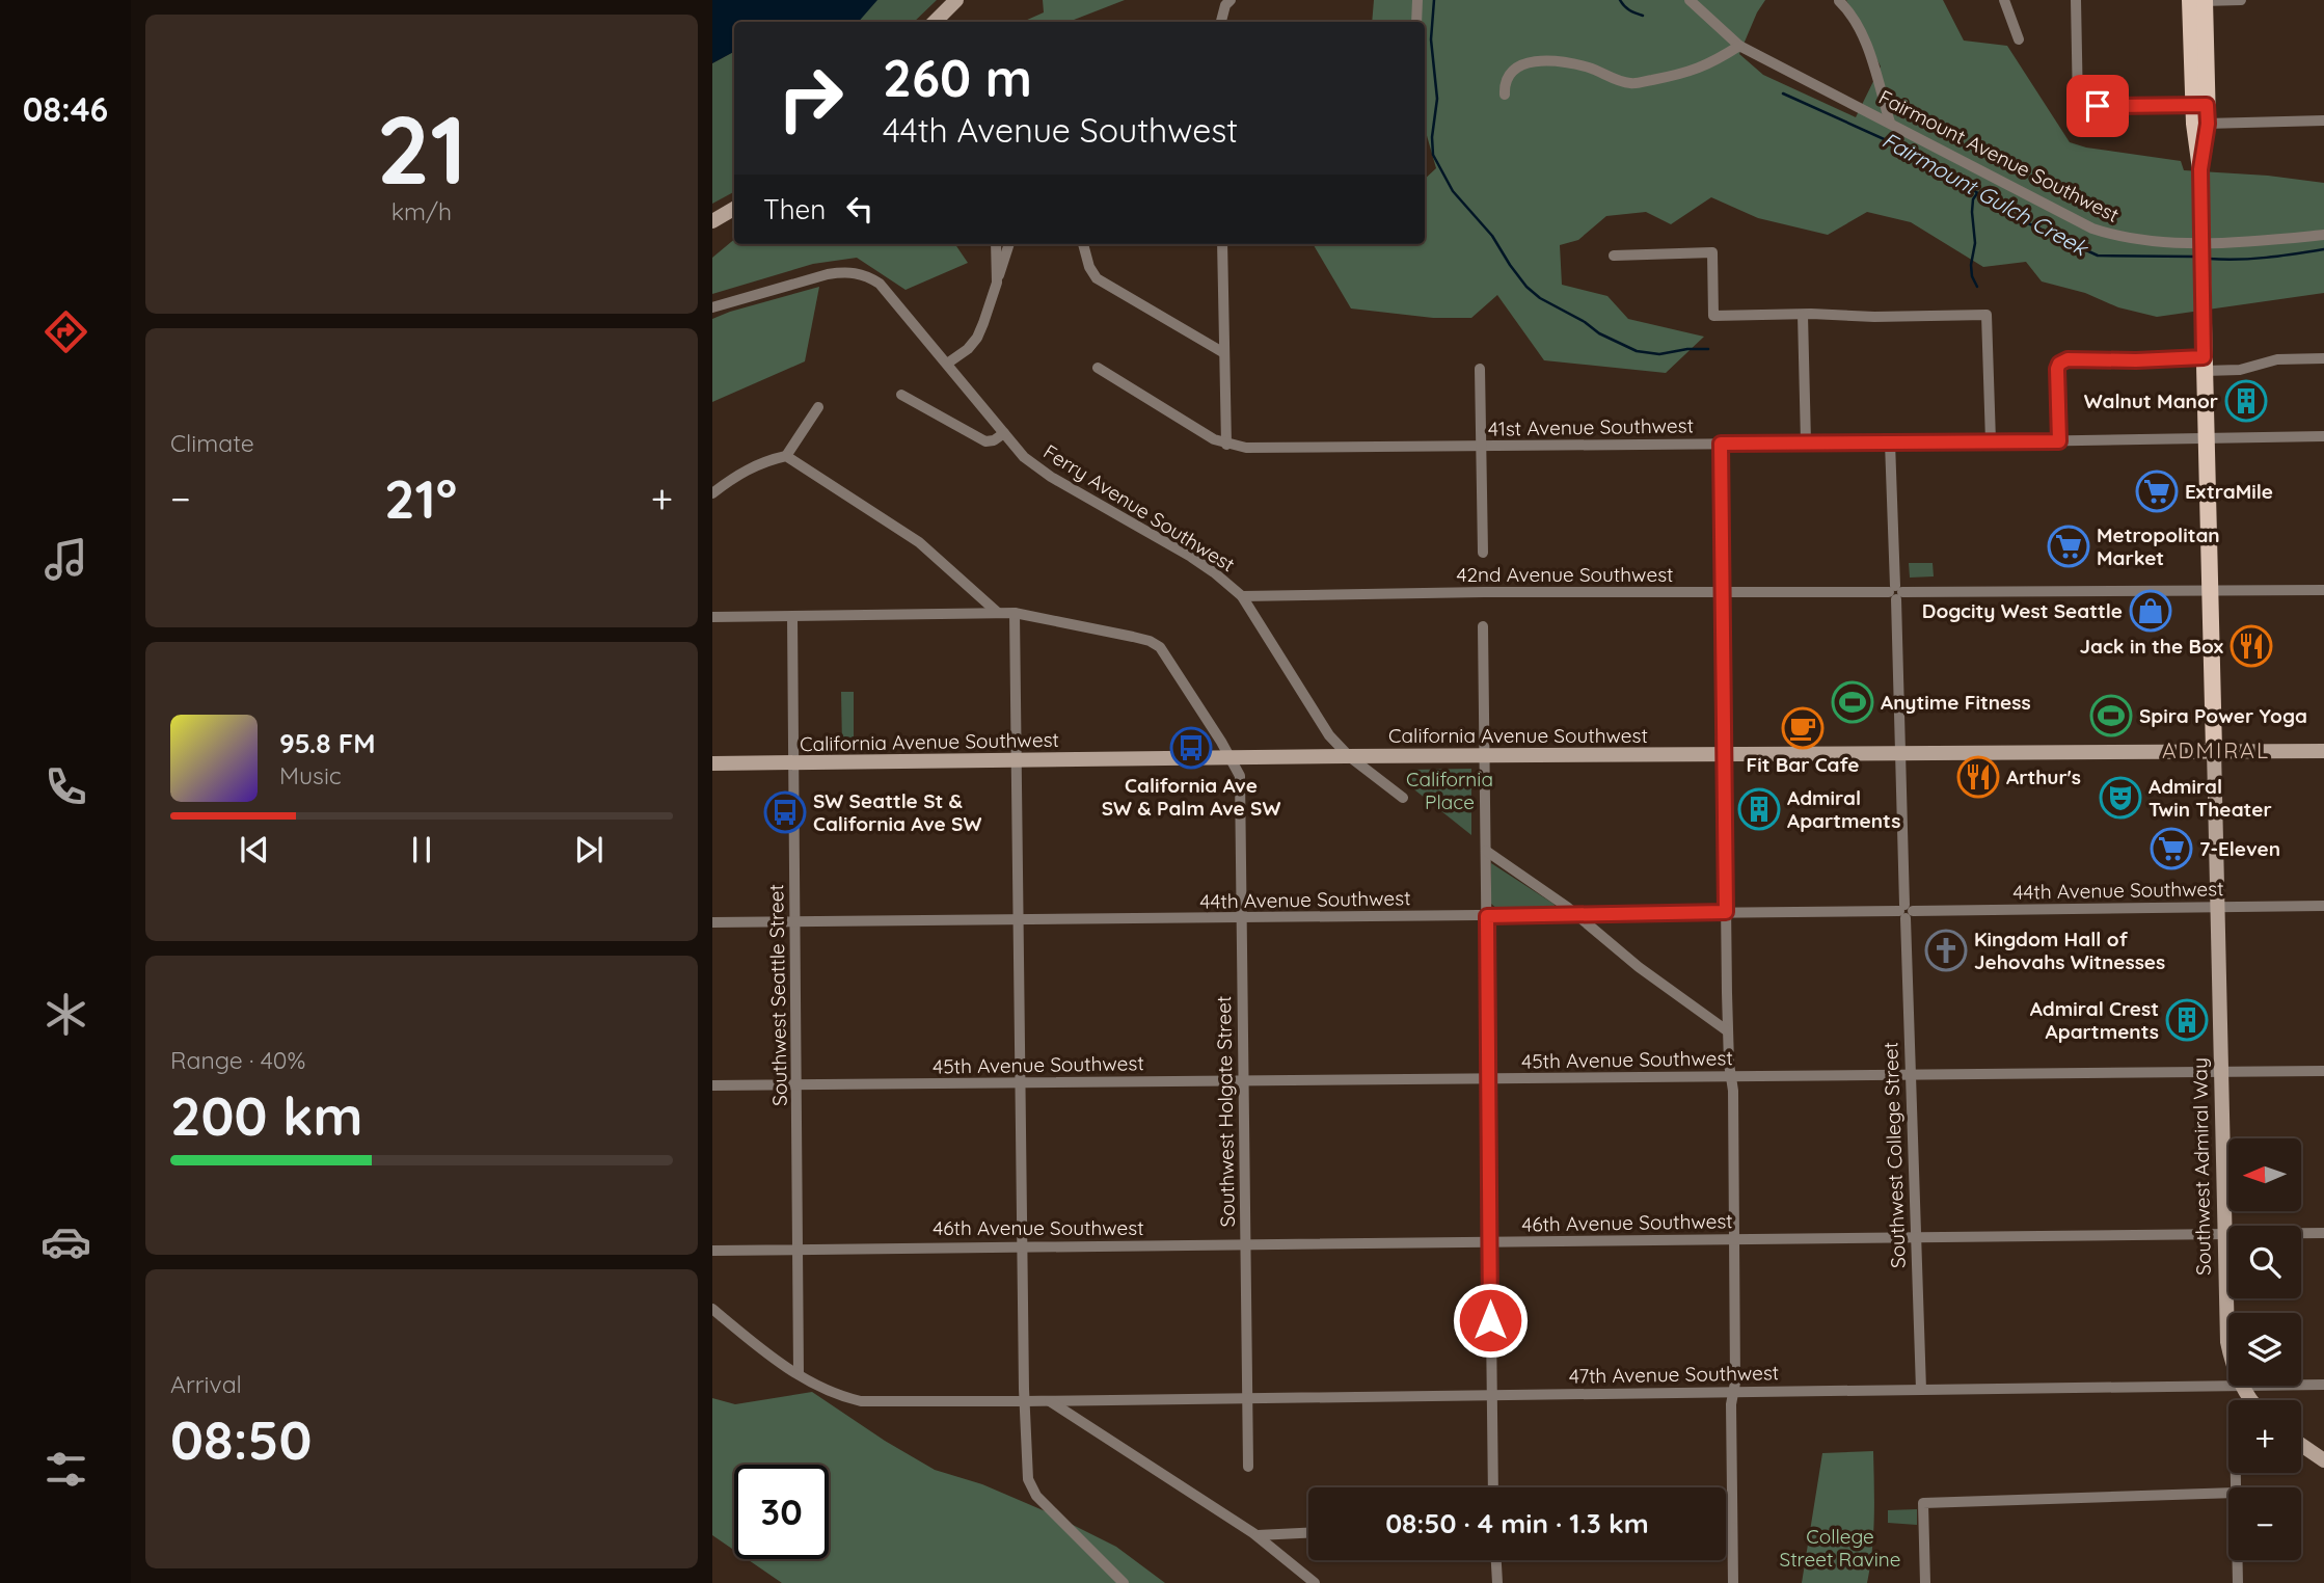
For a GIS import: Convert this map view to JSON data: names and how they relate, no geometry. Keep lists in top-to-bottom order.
{
  "streets": {
    "main road": ["California Avenue Southwest", "Southwest Admiral Way"],
    "street": [
      "Fairmount Avenue Southwest",
      "41st Avenue Southwest",
      "Ferry Avenue Southwest",
      "42nd Avenue Southwest",
      "44th Avenue Southwest",
      "Southwest Seattle Street",
      "45th Avenue Southwest",
      "Southwest Holgate Street",
      "Southwest College Street",
      "46th Avenue Southwest",
      "47th Avenue Southwest"
    ]
  },
  "crossings": [
    ["41st Avenue Southwest", "Southwest College Street"],
    ["41st Avenue Southwest", "Southwest Admiral Way"],
    ["Ferry Avenue Southwest", "42nd Avenue Southwest"],
    ["Ferry Avenue Southwest", "California Avenue Southwest"],
    ["42nd Avenue Southwest", "Southwest College Street"],
    ["42nd Avenue Southwest", "Southwest Admiral Way"],
    ["California Avenue Southwest", "Southwest Seattle Street"],
    ["California Avenue Southwest", "Southwest Holgate Street"],
    ["California Avenue Southwest", "Southwest College Street"],
    ["California Avenue Southwest", "Southwest Admiral Way"],
    ["44th Avenue Southwest", "Southwest Seattle Street"],
    ["44th Avenue Southwest", "Southwest Holgate Street"],
    ["44th Avenue Southwest", "Southwest College Street"],
    ["44th Avenue Southwest", "Southwest Admiral Way"],
    ["Southwest Seattle Street", "45th Avenue Southwest"],
    ["Southwest Seattle Street", "46th Avenue Southwest"],
    ["Southwest Seattle Street", "47th Avenue Southwest"],
    ["45th Avenue Southwest", "Southwest Holgate Street"],
    ["45th Avenue Southwest", "Southwest College Street"],
    ["45th Avenue Southwest", "Southwest Admiral Way"],
    ["Southwest Holgate Street", "46th Avenue Southwest"],
    ["Southwest Holgate Street", "47th Avenue Southwest"],
    ["Southwest College Street", "46th Avenue Southwest"],
    ["Southwest College Street", "47th Avenue Southwest"],
    ["Southwest Admiral Way", "46th Avenue Southwest"],
    ["Southwest Admiral Way", "47th Avenue Southwest"]
  ],
  "districts": ["ADMIRAL"],
  "water": ["Fairmount Gulch Creek"],
  "parks": ["California Place", "College Street Ravine"],
  "places": {
    "building": ["Walnut Manor", "Admiral Apartments", "Admiral Crest Apartments"],
    "supermarket": ["ExtraMile", "Metropolitan Market", "7-Eleven"],
    "shop": ["Dogcity West Seattle"],
    "restaurant": ["Jack in the Box", "Arthur's"],
    "sports": ["Anytime Fitness", "Spira Power Yoga"],
    "cafe": ["Fit Bar Cafe"],
    "bus stop": ["California Ave SW & Palm Ave SW", "SW Seattle St & California Ave SW"],
    "theatre": ["Admiral Twin Theater"],
    "church": ["Kingdom Hall of Jehovahs Witnesses"]
  },
  "north": "left",
  "page": {
    "tabs": "08:46",
    "tile": [
      ["21", "km/h"],
      "Climate",
      ["Range · 40%", "200 km"],
      ["Arrival", "08:50"]
    ],
    "turn": ["260 m", "44th Avenue Southwest"],
    "then": "Then",
    "heat": ["−", "21°", "+"],
    "song": ["95.8 FM", "Music"],
    "map_buttons": ["+", "−"],
    "limit": "30",
    "trip": "08:50 · 4 min · 1.3 km"
  }
}
